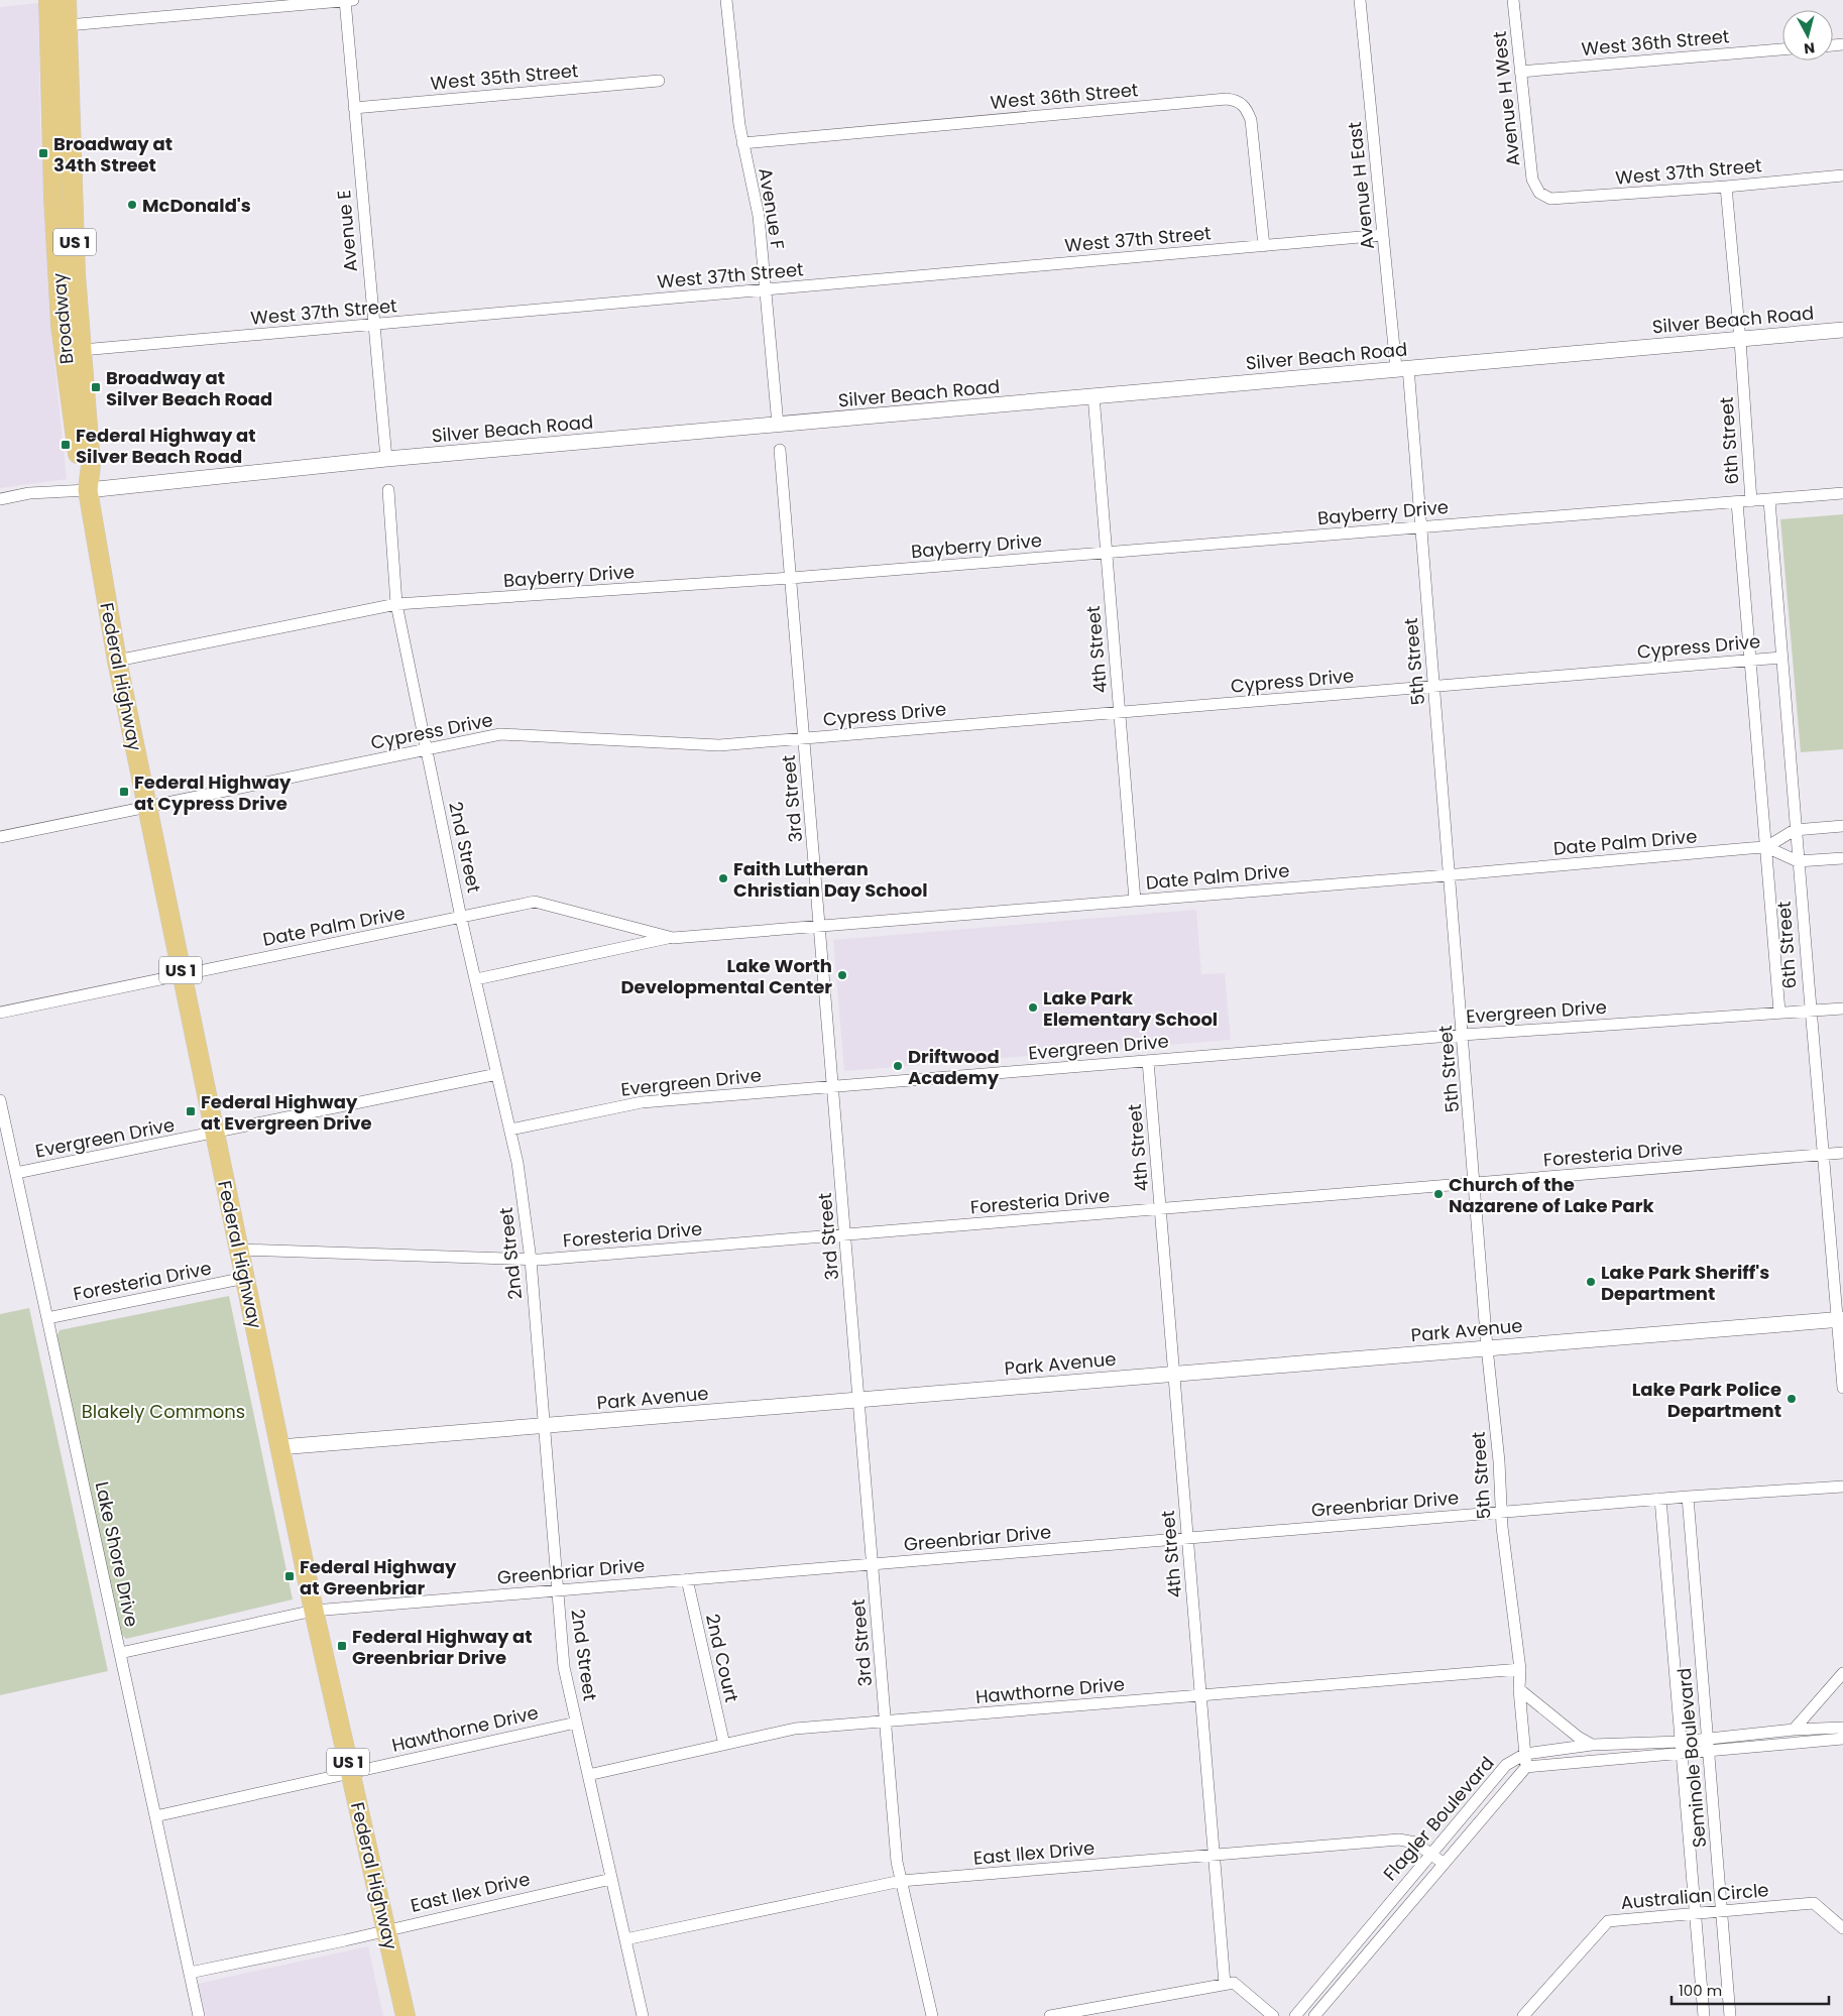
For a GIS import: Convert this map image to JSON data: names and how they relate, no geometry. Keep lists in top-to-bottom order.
{
  "streets": {
    "main road": ["US 1", "Broadway", "Federal Highway"],
    "street": [
      "West 36th Street",
      "West 35th Street",
      "Avenue H West",
      "West 37th Street",
      "Avenue H East",
      "Avenue F",
      "Avenue E",
      "Silver Beach Road",
      "6th Street",
      "Bayberry Drive",
      "Cypress Drive",
      "4th Street",
      "5th Street",
      "3rd Street",
      "Date Palm Drive",
      "2nd Street",
      "Evergreen Drive",
      "Foresteria Drive",
      "Park Avenue",
      "Greenbriar Drive",
      "Lake Shore Drive",
      "2nd Court",
      "Hawthorne Drive",
      "Seminole Boulevard",
      "Flagler Boulevard",
      "East Ilex Drive",
      "Australian Circle"
    ]
  },
  "crossings": [
    ["West 36th Street", "Avenue H West"],
    ["West 36th Street", "West 37th Street"],
    ["West 36th Street", "Avenue F"],
    ["West 35th Street", "Avenue E"],
    ["Avenue H West", "West 37th Street"],
    ["West 37th Street", "Avenue H East"],
    ["West 37th Street", "Avenue F"],
    ["West 37th Street", "Avenue E"],
    ["West 37th Street", "Broadway"],
    ["West 37th Street", "6th Street"],
    ["Avenue H East", "Silver Beach Road"],
    ["Avenue H East", "5th Street"],
    ["Avenue F", "Silver Beach Road"],
    ["Avenue E", "Silver Beach Road"],
    ["Broadway", "Silver Beach Road"],
    ["Broadway", "Federal Highway"],
    ["Silver Beach Road", "6th Street"],
    ["Silver Beach Road", "4th Street"],
    ["Silver Beach Road", "5th Street"],
    ["Silver Beach Road", "Federal Highway"],
    ["6th Street", "Bayberry Drive"],
    ["6th Street", "Cypress Drive"],
    ["6th Street", "Date Palm Drive"],
    ["6th Street", "Evergreen Drive"],
    ["6th Street", "Foresteria Drive"],
    ["6th Street", "Park Avenue"],
    ["Bayberry Drive", "4th Street"],
    ["Bayberry Drive", "5th Street"],
    ["Bayberry Drive", "Federal Highway"],
    ["Bayberry Drive", "3rd Street"],
    ["Bayberry Drive", "2nd Street"],
    ["Cypress Drive", "4th Street"],
    ["Cypress Drive", "5th Street"],
    ["Cypress Drive", "Federal Highway"],
    ["Cypress Drive", "3rd Street"],
    ["Cypress Drive", "2nd Street"],
    ["4th Street", "Date Palm Drive"],
    ["4th Street", "Evergreen Drive"],
    ["4th Street", "Foresteria Drive"],
    ["4th Street", "Park Avenue"],
    ["4th Street", "Greenbriar Drive"],
    ["4th Street", "Hawthorne Drive"],
    ["4th Street", "East Ilex Drive"],
    ["5th Street", "Date Palm Drive"],
    ["5th Street", "Evergreen Drive"],
    ["5th Street", "Foresteria Drive"],
    ["5th Street", "Park Avenue"],
    ["5th Street", "Greenbriar Drive"],
    ["5th Street", "Hawthorne Drive"],
    ["5th Street", "Flagler Boulevard"],
    ["Federal Highway", "Date Palm Drive"],
    ["Federal Highway", "Evergreen Drive"],
    ["Federal Highway", "Foresteria Drive"],
    ["Federal Highway", "Park Avenue"],
    ["Federal Highway", "Greenbriar Drive"],
    ["Federal Highway", "Hawthorne Drive"],
    ["Federal Highway", "East Ilex Drive"],
    ["3rd Street", "Date Palm Drive"],
    ["3rd Street", "Evergreen Drive"],
    ["3rd Street", "Foresteria Drive"],
    ["3rd Street", "Park Avenue"],
    ["3rd Street", "Greenbriar Drive"],
    ["3rd Street", "Hawthorne Drive"],
    ["3rd Street", "East Ilex Drive"],
    ["Date Palm Drive", "2nd Street"],
    ["2nd Street", "Evergreen Drive"],
    ["2nd Street", "Foresteria Drive"],
    ["2nd Street", "Park Avenue"],
    ["2nd Street", "Greenbriar Drive"],
    ["2nd Street", "Hawthorne Drive"],
    ["2nd Street", "East Ilex Drive"],
    ["Evergreen Drive", "Lake Shore Drive"],
    ["Foresteria Drive", "Lake Shore Drive"],
    ["Greenbriar Drive", "Lake Shore Drive"],
    ["Greenbriar Drive", "2nd Court"],
    ["Greenbriar Drive", "Seminole Boulevard"],
    ["Lake Shore Drive", "Hawthorne Drive"],
    ["Lake Shore Drive", "East Ilex Drive"],
    ["2nd Court", "Hawthorne Drive"],
    ["Seminole Boulevard", "Flagler Boulevard"],
    ["Seminole Boulevard", "Australian Circle"],
    ["Flagler Boulevard", "East Ilex Drive"]
  ],
  "parks": ["Blakely Commons"],
  "places": {
    "transit": [
      "Broadway at 34th Street",
      "Broadway at Silver Beach Road",
      "Federal Highway at Silver Beach Road",
      "Federal Highway at Cypress Drive",
      "Federal Highway at Evergreen Drive",
      "Federal Highway at Greenbriar",
      "Federal Highway at Greenbriar Drive"
    ],
    "other": [
      "McDonald's",
      "Faith Lutheran Christian Day School",
      "Lake Worth Developmental Center",
      "Lake Park Elementary School",
      "Driftwood Academy",
      "Church of the Nazarene of Lake Park",
      "Lake Park Sheriff's Department",
      "Lake Park Police Department"
    ]
  },
  "scale_bar": "100 m",
  "north": "bottom"
}
